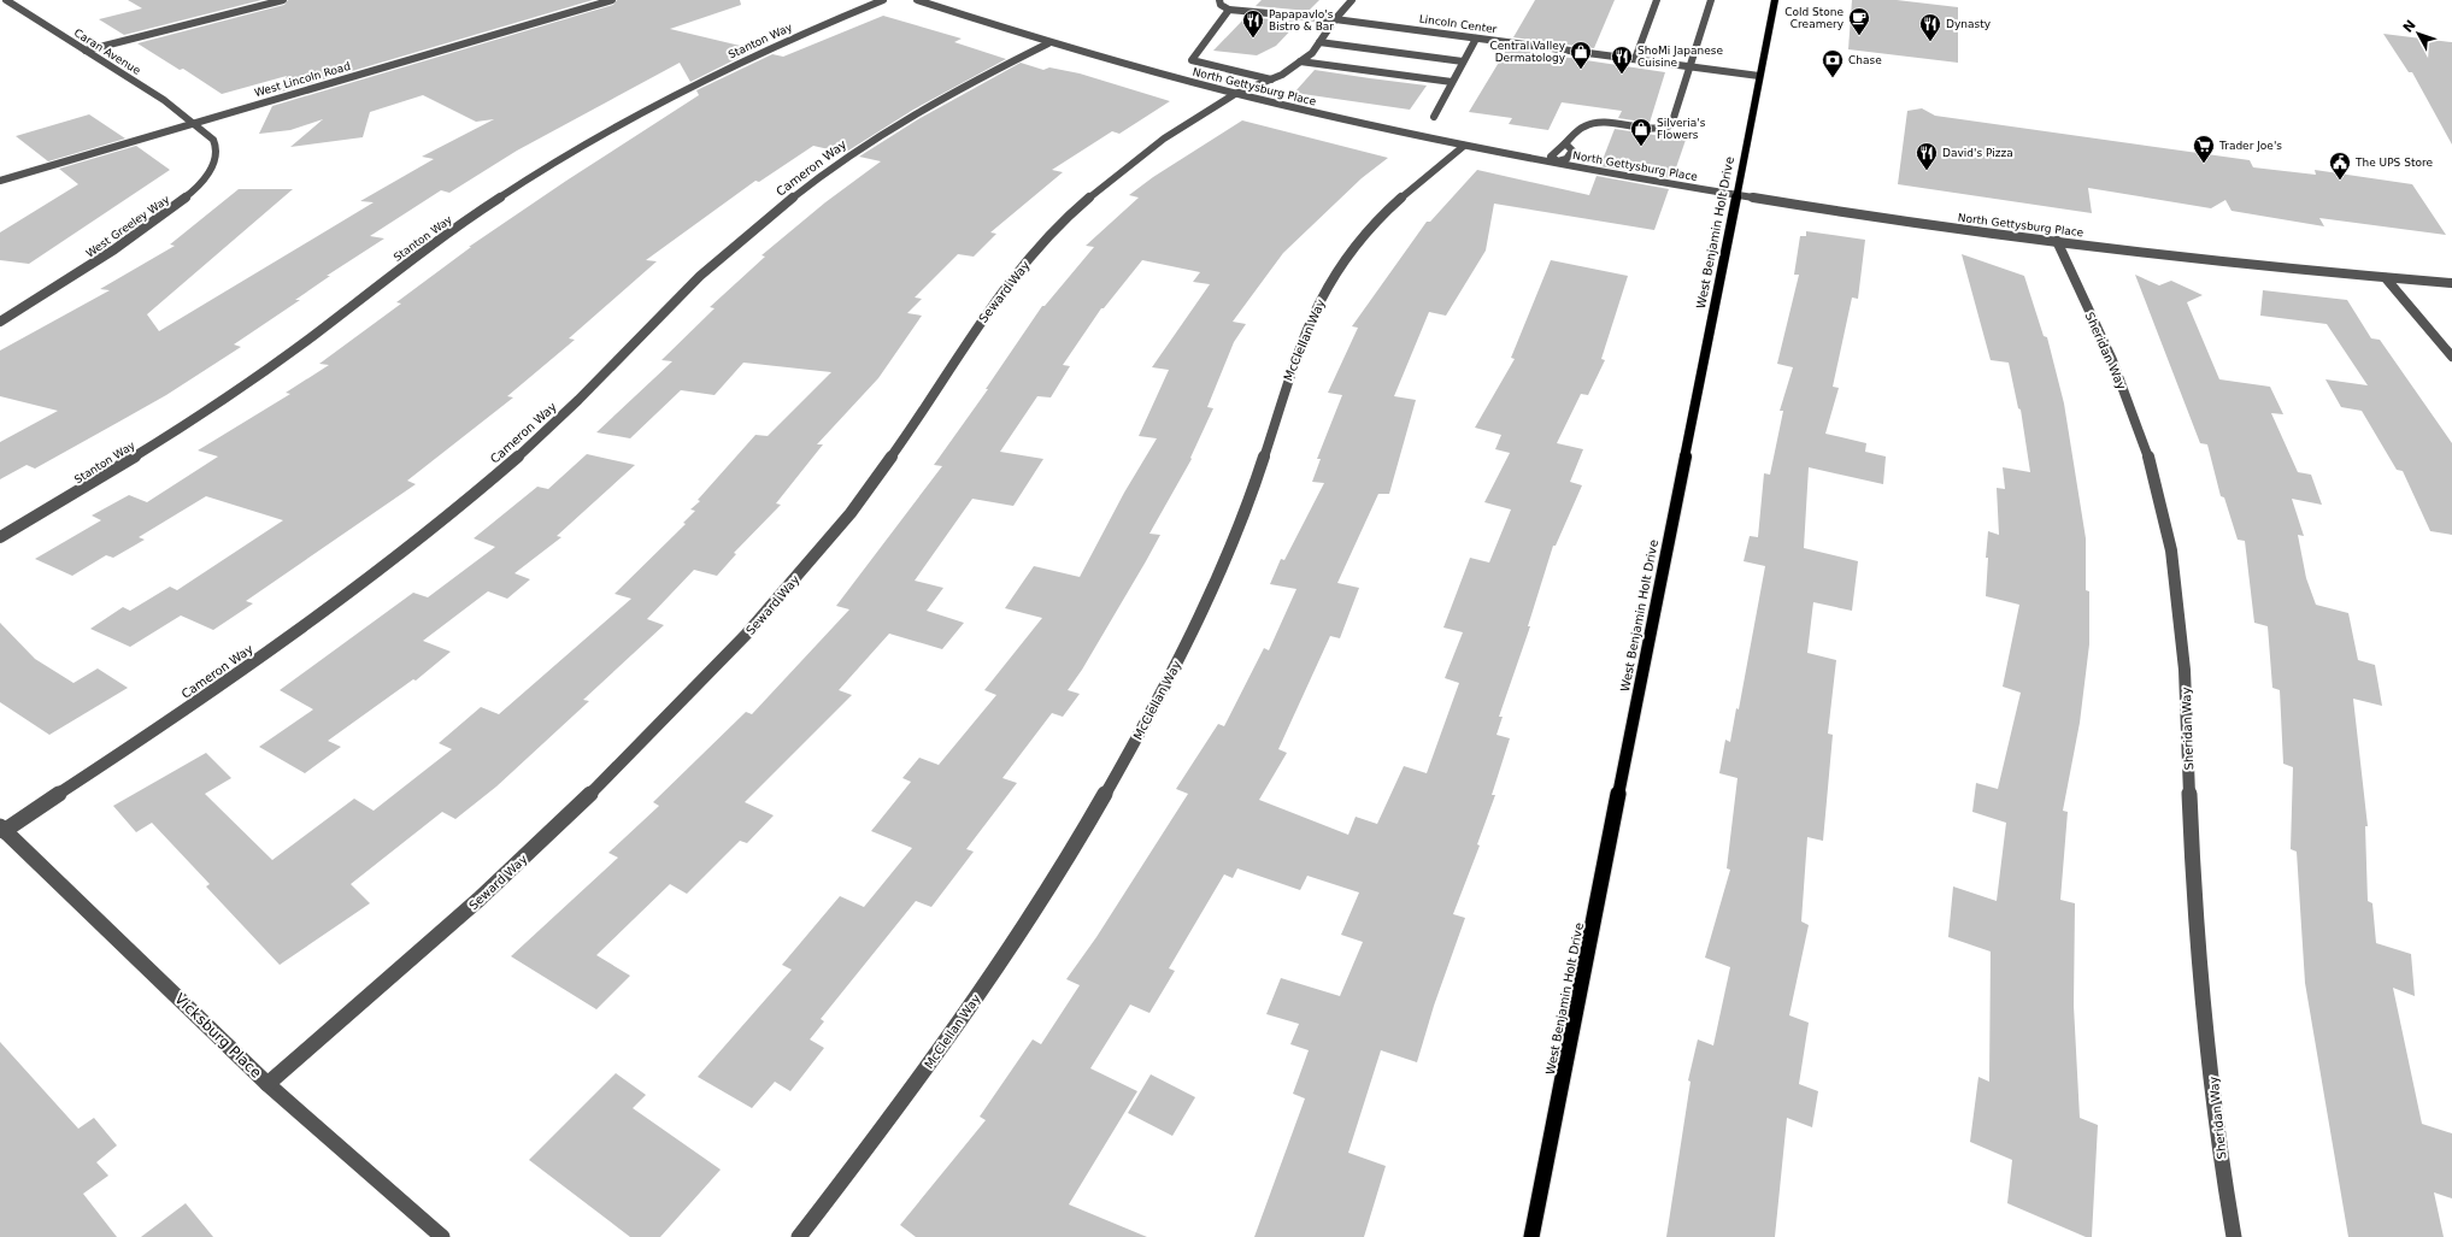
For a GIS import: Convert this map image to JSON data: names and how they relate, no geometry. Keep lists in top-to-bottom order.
{
  "streets": {
    "main road": ["West Benjamin Holt Drive"],
    "street": [
      "Lincoln Center",
      "Stanton Way",
      "Caran Avenue",
      "West Lincoln Road",
      "North Gettysburg Place",
      "Cameron Way",
      "West Greeley Way",
      "Seward Way",
      "McClellan Way",
      "Sheridan Way",
      "Vicksburg Place"
    ]
  },
  "crossings": [
    ["Lincoln Center", "West Benjamin Holt Drive"],
    ["Caran Avenue", "West Lincoln Road"],
    ["Caran Avenue", "West Greeley Way"],
    ["West Lincoln Road", "West Greeley Way"],
    ["North Gettysburg Place", "Cameron Way"],
    ["North Gettysburg Place", "West Benjamin Holt Drive"],
    ["North Gettysburg Place", "Seward Way"],
    ["North Gettysburg Place", "McClellan Way"],
    ["North Gettysburg Place", "Sheridan Way"],
    ["Cameron Way", "Vicksburg Place"],
    ["Seward Way", "Vicksburg Place"]
  ],
  "places": {
    "cafe": ["Cold Stone Creamery"],
    "restaurant": [
      "Papapavlo's Bistro & Bar",
      "Dynasty",
      "ShoMi Japanese Cuisine",
      "David's Pizza"
    ],
    "shop": ["Central Valley Dermatology", "Silveria's Flowers"],
    "bank": ["Chase"],
    "supermarket": ["Trader Joe's"],
    "public building": ["The UPS Store"]
  },
  "north": "top left"
}
